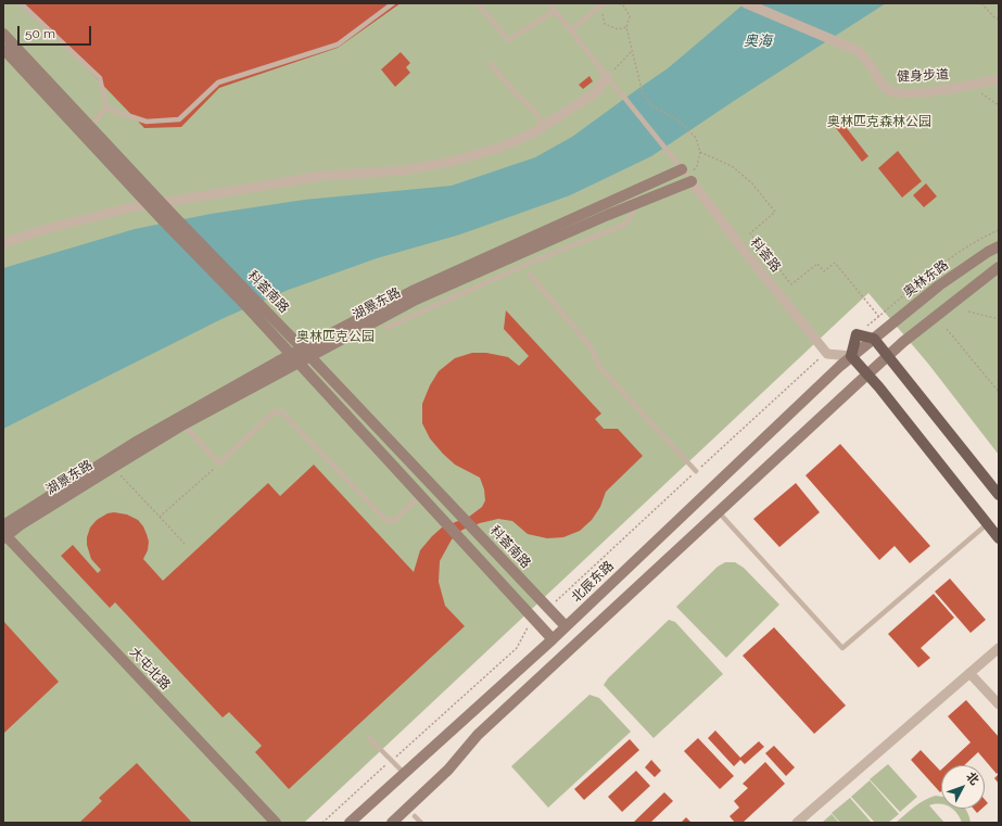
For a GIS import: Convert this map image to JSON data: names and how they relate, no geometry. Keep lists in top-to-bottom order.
{
  "streets": {
    "street": [
      "健身步道",
      "科荟路",
      "奥林东路",
      "科荟南路",
      "湖景东路",
      "北辰东路",
      "大屯北路"
    ]
  },
  "crossings": [
    ["科荟路", "湖景东路"],
    ["奥林东路", "北辰东路"],
    ["科荟南路", "湖景东路"],
    ["科荟南路", "北辰东路"],
    ["湖景东路", "大屯北路"]
  ],
  "water": ["奥海"],
  "parks": ["奥林匹克森林公园", "奥林匹克公园"],
  "scale_bar": "50 m",
  "north": "top right"
}
